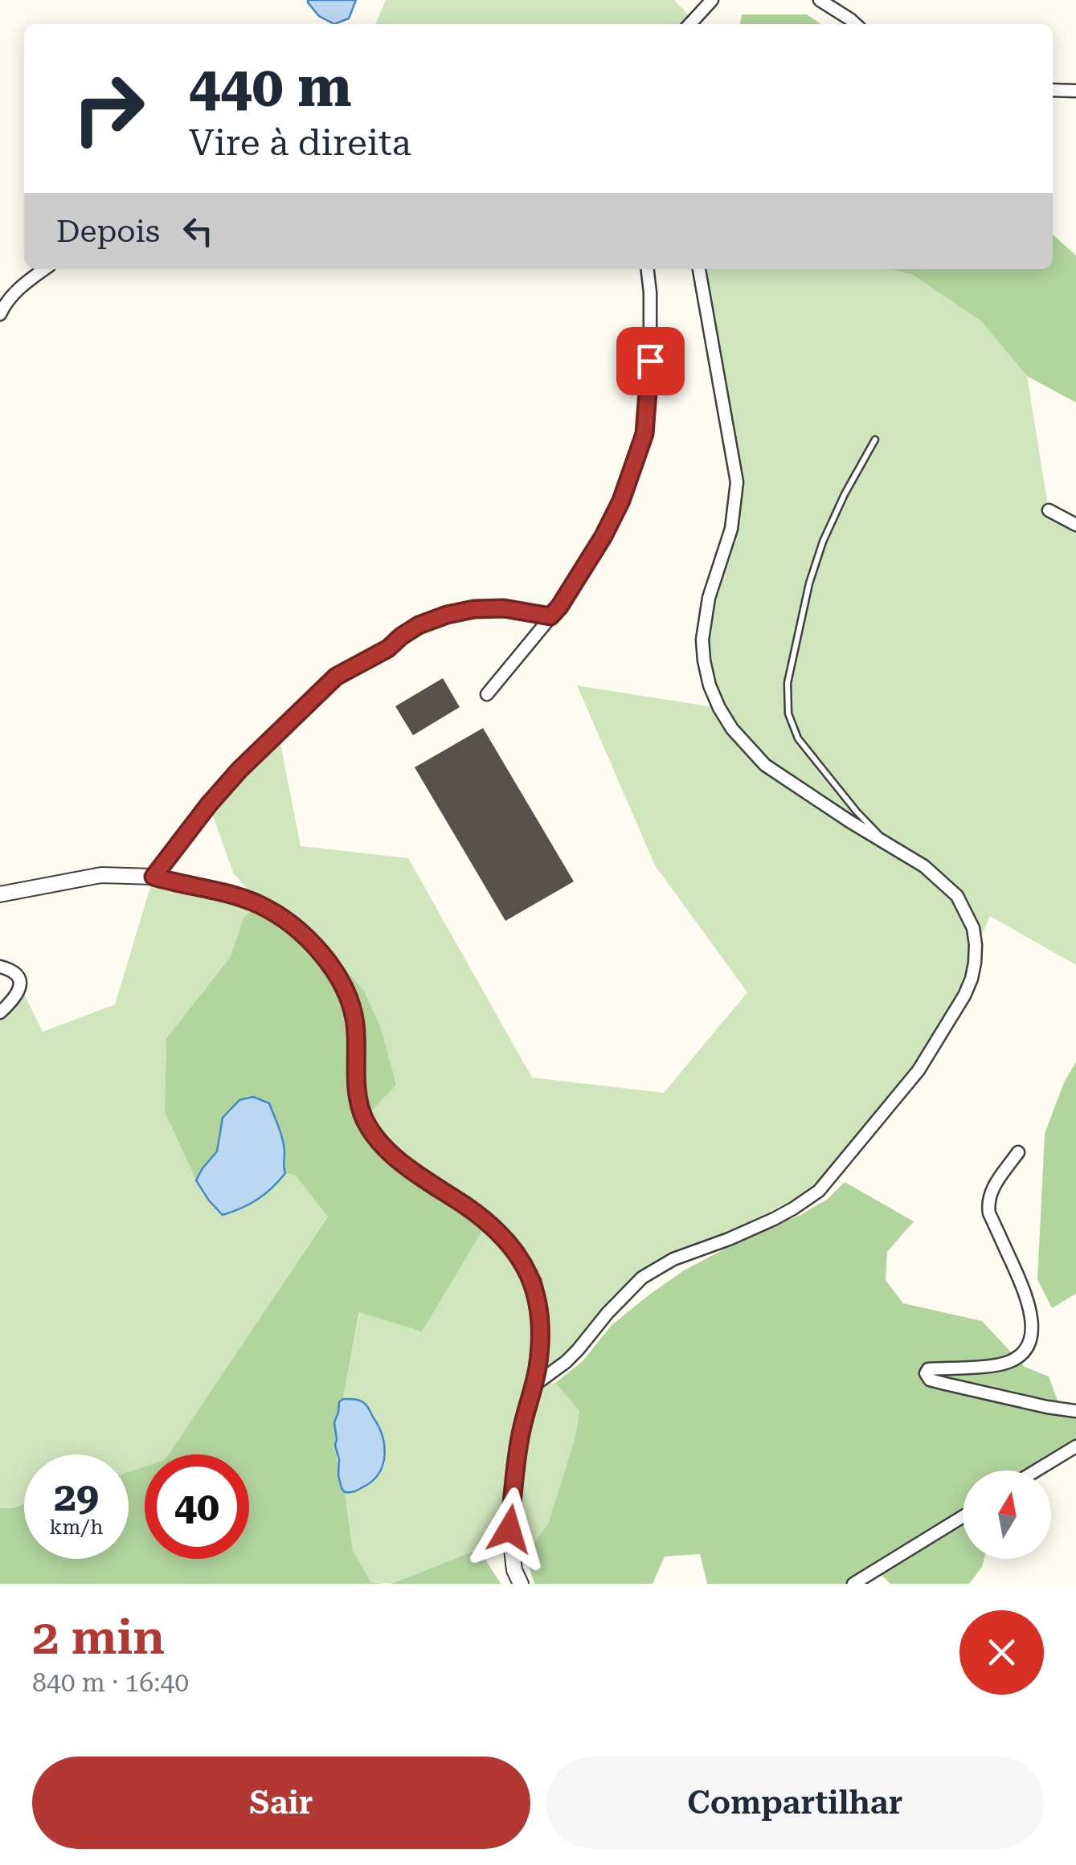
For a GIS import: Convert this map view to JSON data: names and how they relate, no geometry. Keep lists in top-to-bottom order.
{
  "north": "top",
  "page": {
    "turn": ["440 m", "Vire à direita"],
    "then": "Depois",
    "speed": "29 km/h",
    "limit": "40",
    "heading": ["2 min", "840 m · 16:40"],
    "buttons": ["Sair", "Compartilhar"]
  }
}
